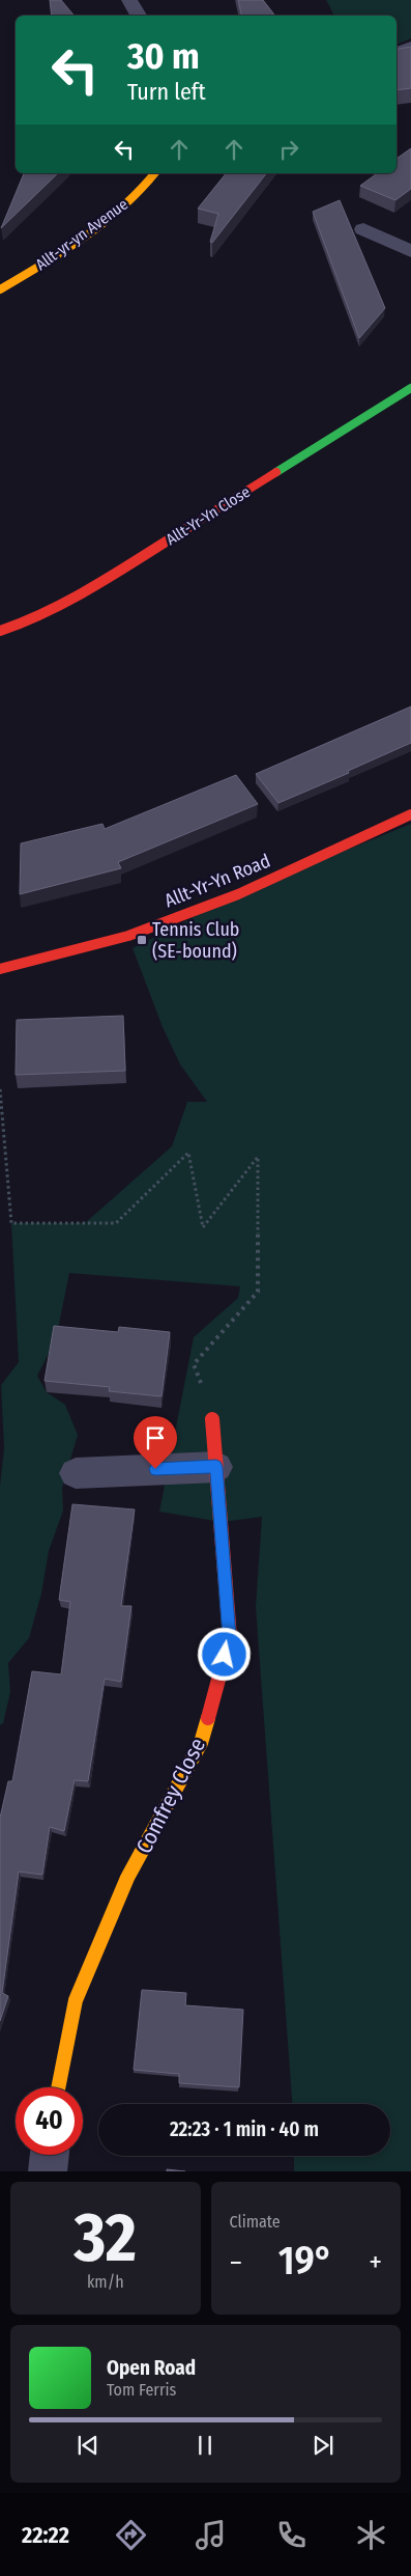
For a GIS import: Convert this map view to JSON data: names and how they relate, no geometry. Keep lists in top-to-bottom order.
{
  "streets": {
    "street": [
      "Allt-yr-yn Avenue",
      "Allt-Yr-Yn Close",
      "Allt-Yr-Yn Road",
      "Comfrey Close"
    ]
  },
  "places": {
    "transit": ["Tennis Club (SE-bound)"]
  },
  "page": {
    "turn": ["30 m", "Turn left"],
    "limit": "40",
    "trip": "22:23 · 1 min · 40 m",
    "tile": [
      ["32", "km/h"],
      "Climate"
    ],
    "heat": ["−", "19°", "+"],
    "song": ["Open Road", "Tom Ferris"],
    "tabs": "22:22"
  }
}
